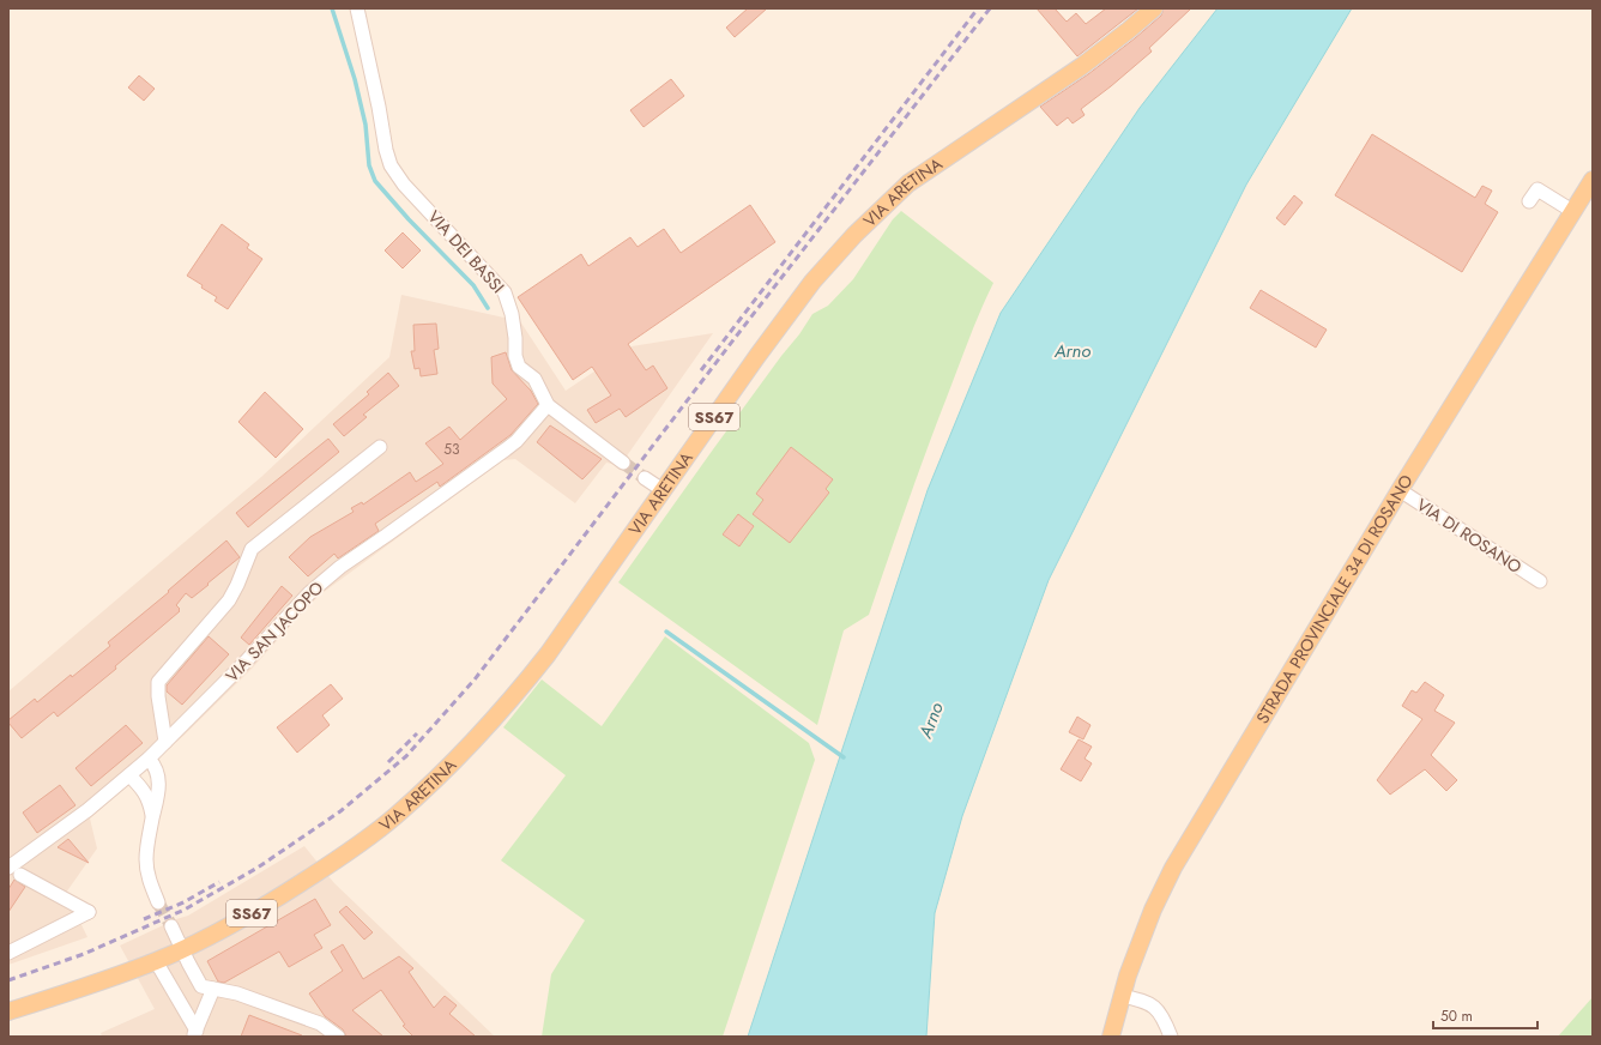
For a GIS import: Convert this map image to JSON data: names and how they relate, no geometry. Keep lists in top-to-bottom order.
{
  "streets": {
    "main road": ["VIA ARETINA", "SS67", "STRADA PROVINCIALE 34 DI ROSANO"],
    "street": ["VIA DEI BASSI", "VIA DI ROSANO", "VIA SAN JACOPO"]
  },
  "crossings": [
    ["VIA ARETINA", "SS67"],
    ["VIA DEI BASSI", "VIA SAN JACOPO"],
    ["VIA DI ROSANO", "STRADA PROVINCIALE 34 DI ROSANO"]
  ],
  "water": ["Arno"],
  "house_numbers": ["53"],
  "scale_bar": "50 m"
}
